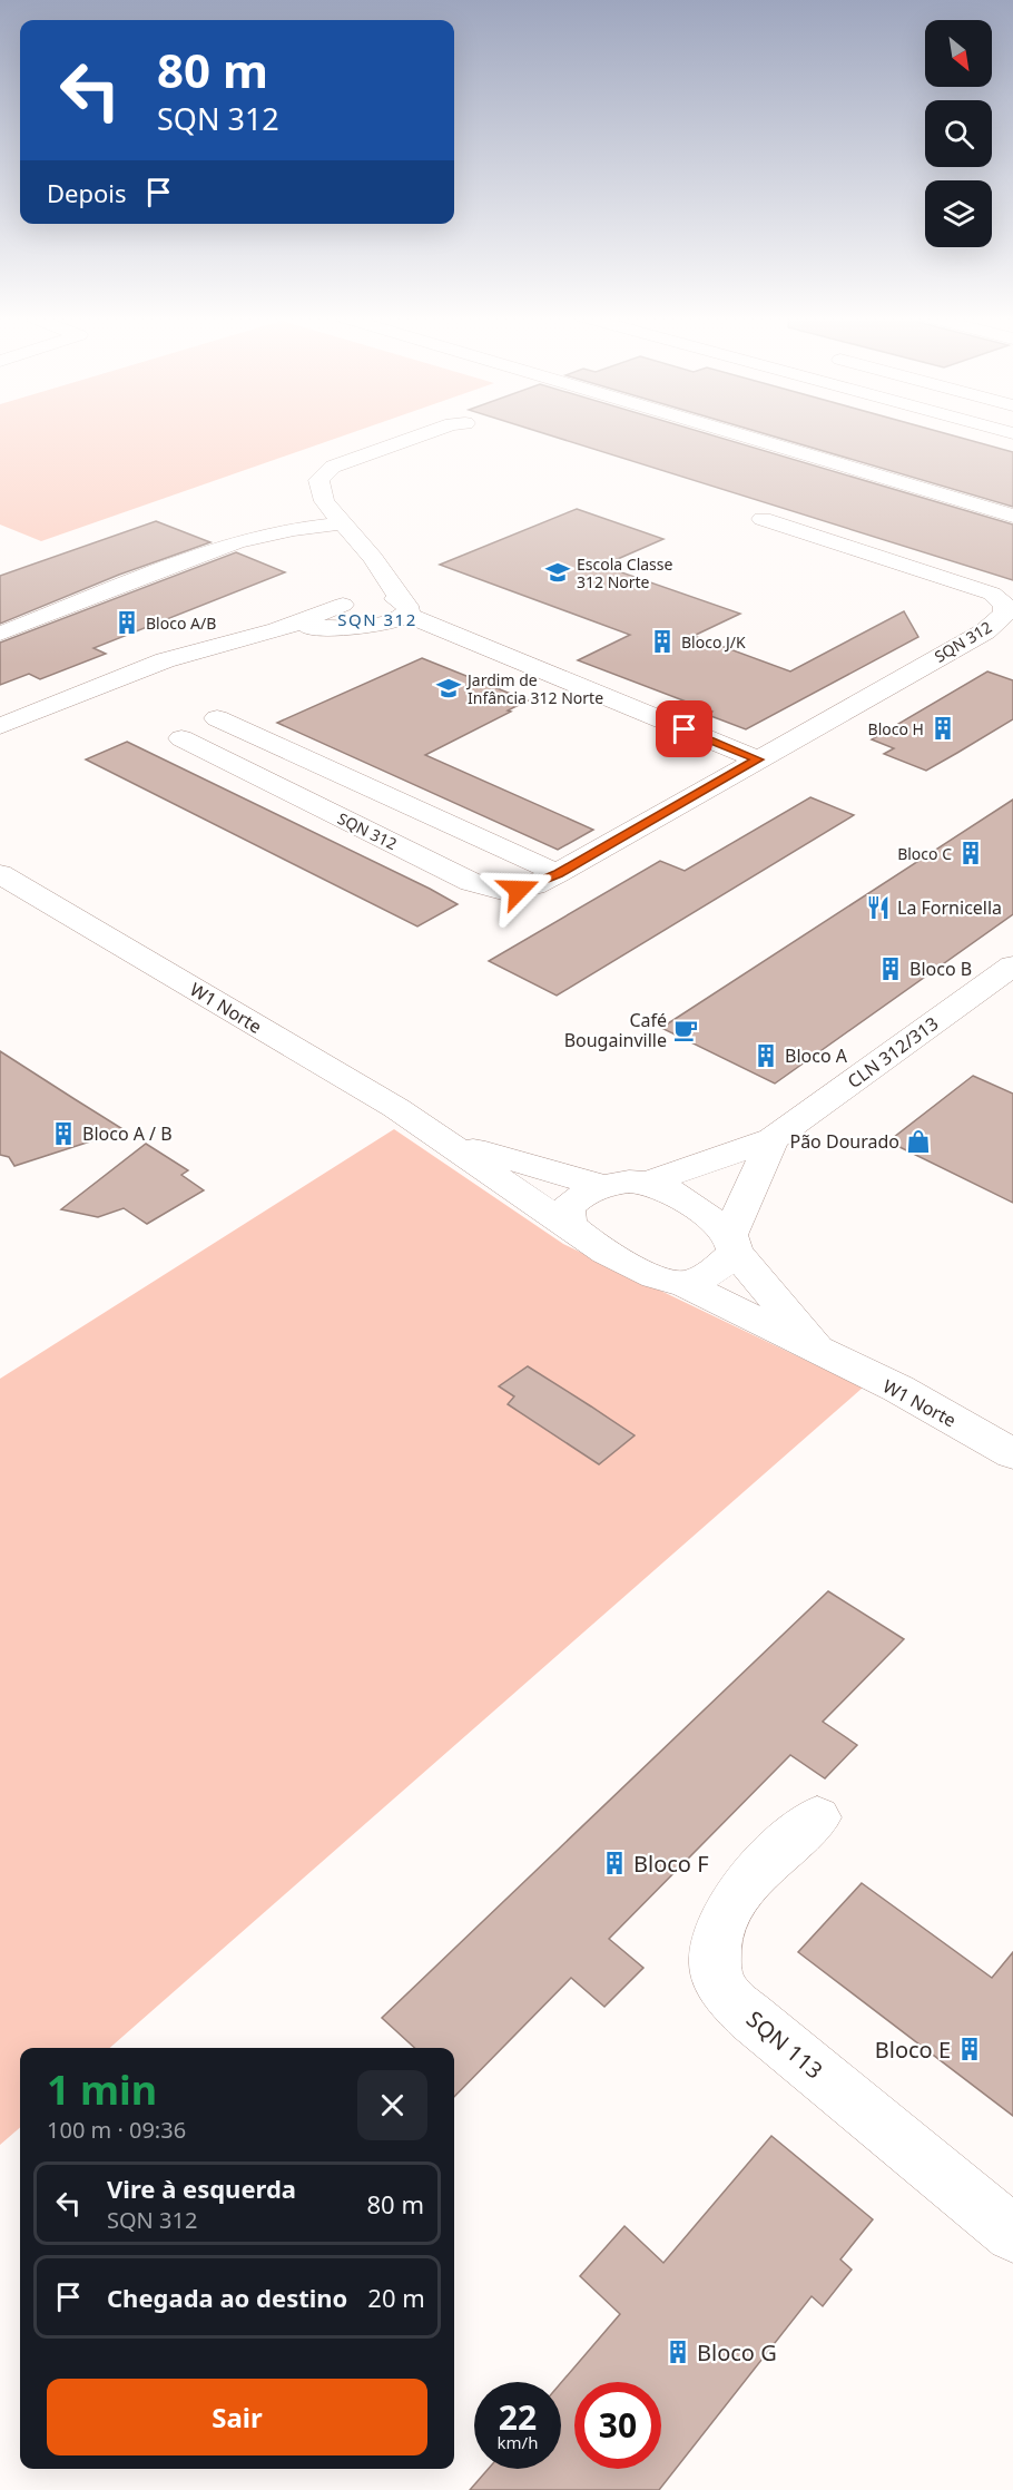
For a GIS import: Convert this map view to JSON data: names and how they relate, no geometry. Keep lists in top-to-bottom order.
{
  "streets": {
    "street": [
      "SQN 312",
      "W1 Norte",
      "CLN 312/313",
      "SQN 113"
    ]
  },
  "crossings": [
    ["W1 Norte", "CLN 312/313"]
  ],
  "districts": ["SQN 312"],
  "places": {
    "school or university": ["Escola Classe 312 Norte", "Jardim de Infância 312 Norte"],
    "building": [
      "Bloco A/B",
      "Bloco J/K",
      "Bloco H",
      "Bloco C",
      "Bloco B",
      "Bloco A",
      "Bloco A / B",
      "Bloco F",
      "Bloco E",
      "Bloco G"
    ],
    "restaurant": ["La Fornicella"],
    "cafe": ["Café Bougainville"],
    "shop": ["Pão Dourado"]
  },
  "north": "bottom right",
  "page": {
    "turn": ["80 m", "SQN 312"],
    "then": "Depois",
    "heading": ["1 min", "100 m · 09:36"],
    "list": [
      {
        "name": "Vire à esquerda",
        "note": "SQN 312",
        "value": "80 m"
      },
      {
        "name": "Chegada ao destino",
        "value": "20 m"
      }
    ],
    "buttons": "Sair",
    "speed": "22 km/h",
    "limit": "30"
  }
}
